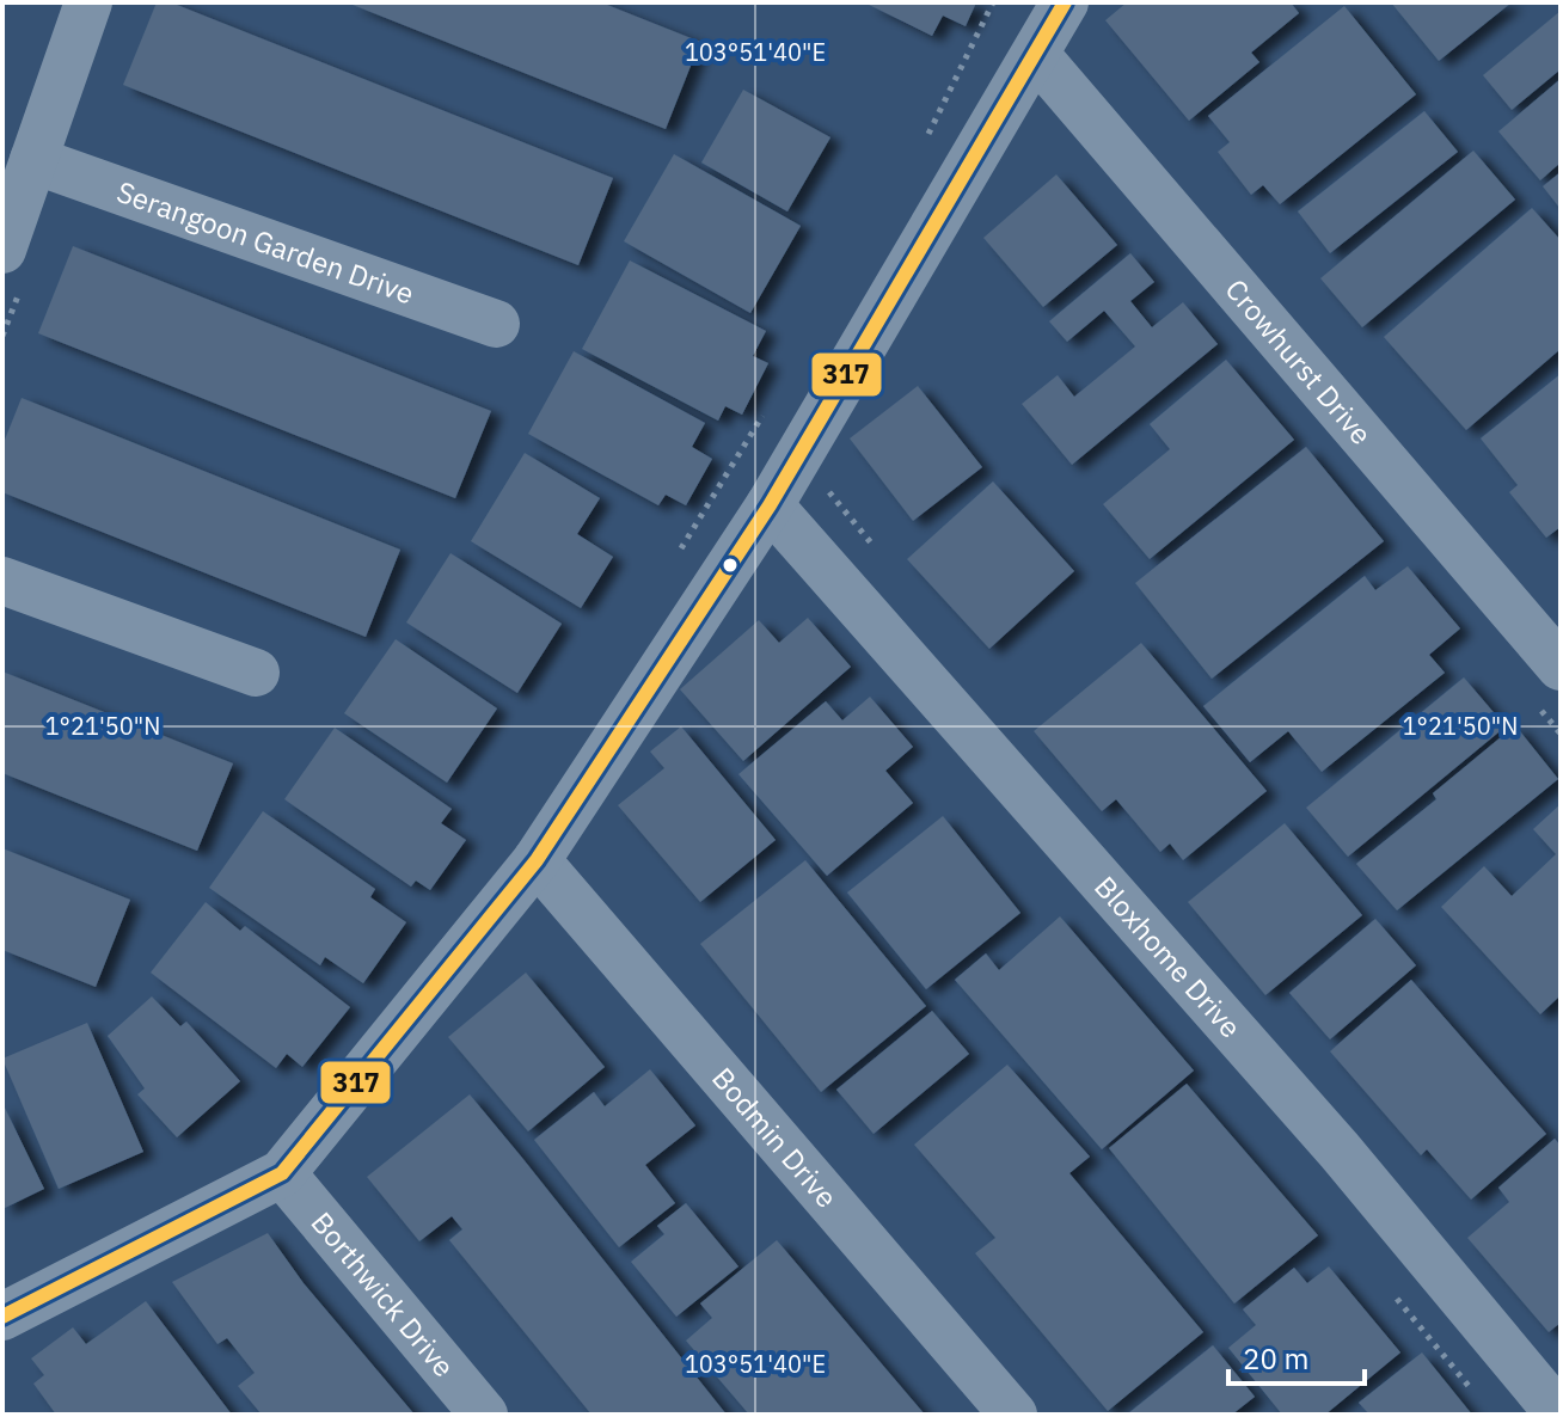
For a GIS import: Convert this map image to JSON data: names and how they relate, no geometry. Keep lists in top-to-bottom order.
{
  "streets": {
    "street": [
      "Serangoon Garden Drive",
      "Crowhurst Drive",
      "Bloxhome Drive",
      "Bodmin Drive",
      "Borthwick Drive"
    ]
  },
  "lines": ["transit line 317"],
  "scale_bar": "20 m",
  "coordinates": ["103°51'40\"E", "1°21'50\"N"]
}
